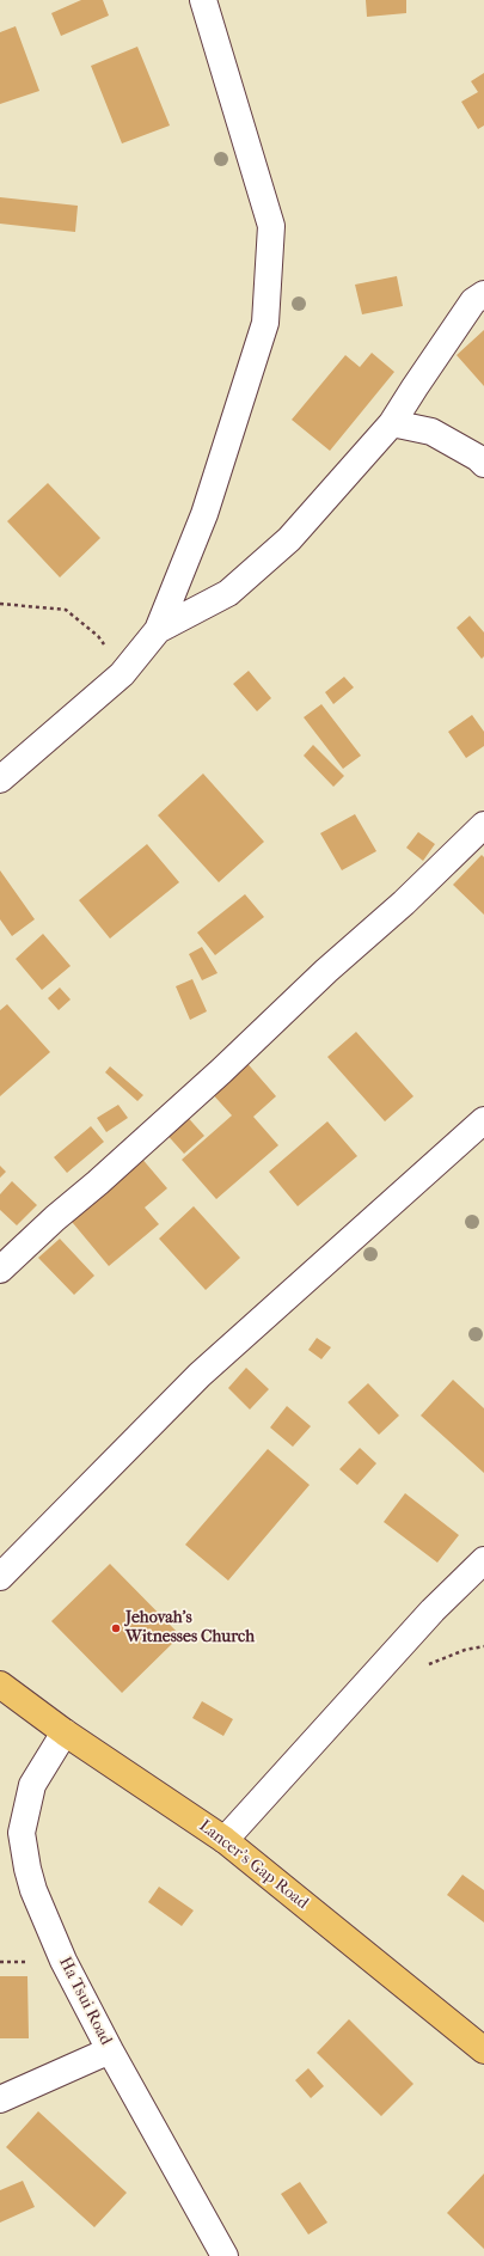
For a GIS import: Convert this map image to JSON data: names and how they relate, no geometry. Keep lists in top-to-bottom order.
{
  "streets": {
    "main road": ["Lancer's Gap Road"],
    "street": ["Ha Tsui Road"]
  },
  "crossings": [
    ["Lancer's Gap Road", "Ha Tsui Road"]
  ],
  "places": ["Jehovah's Witnesses Church"]
}
